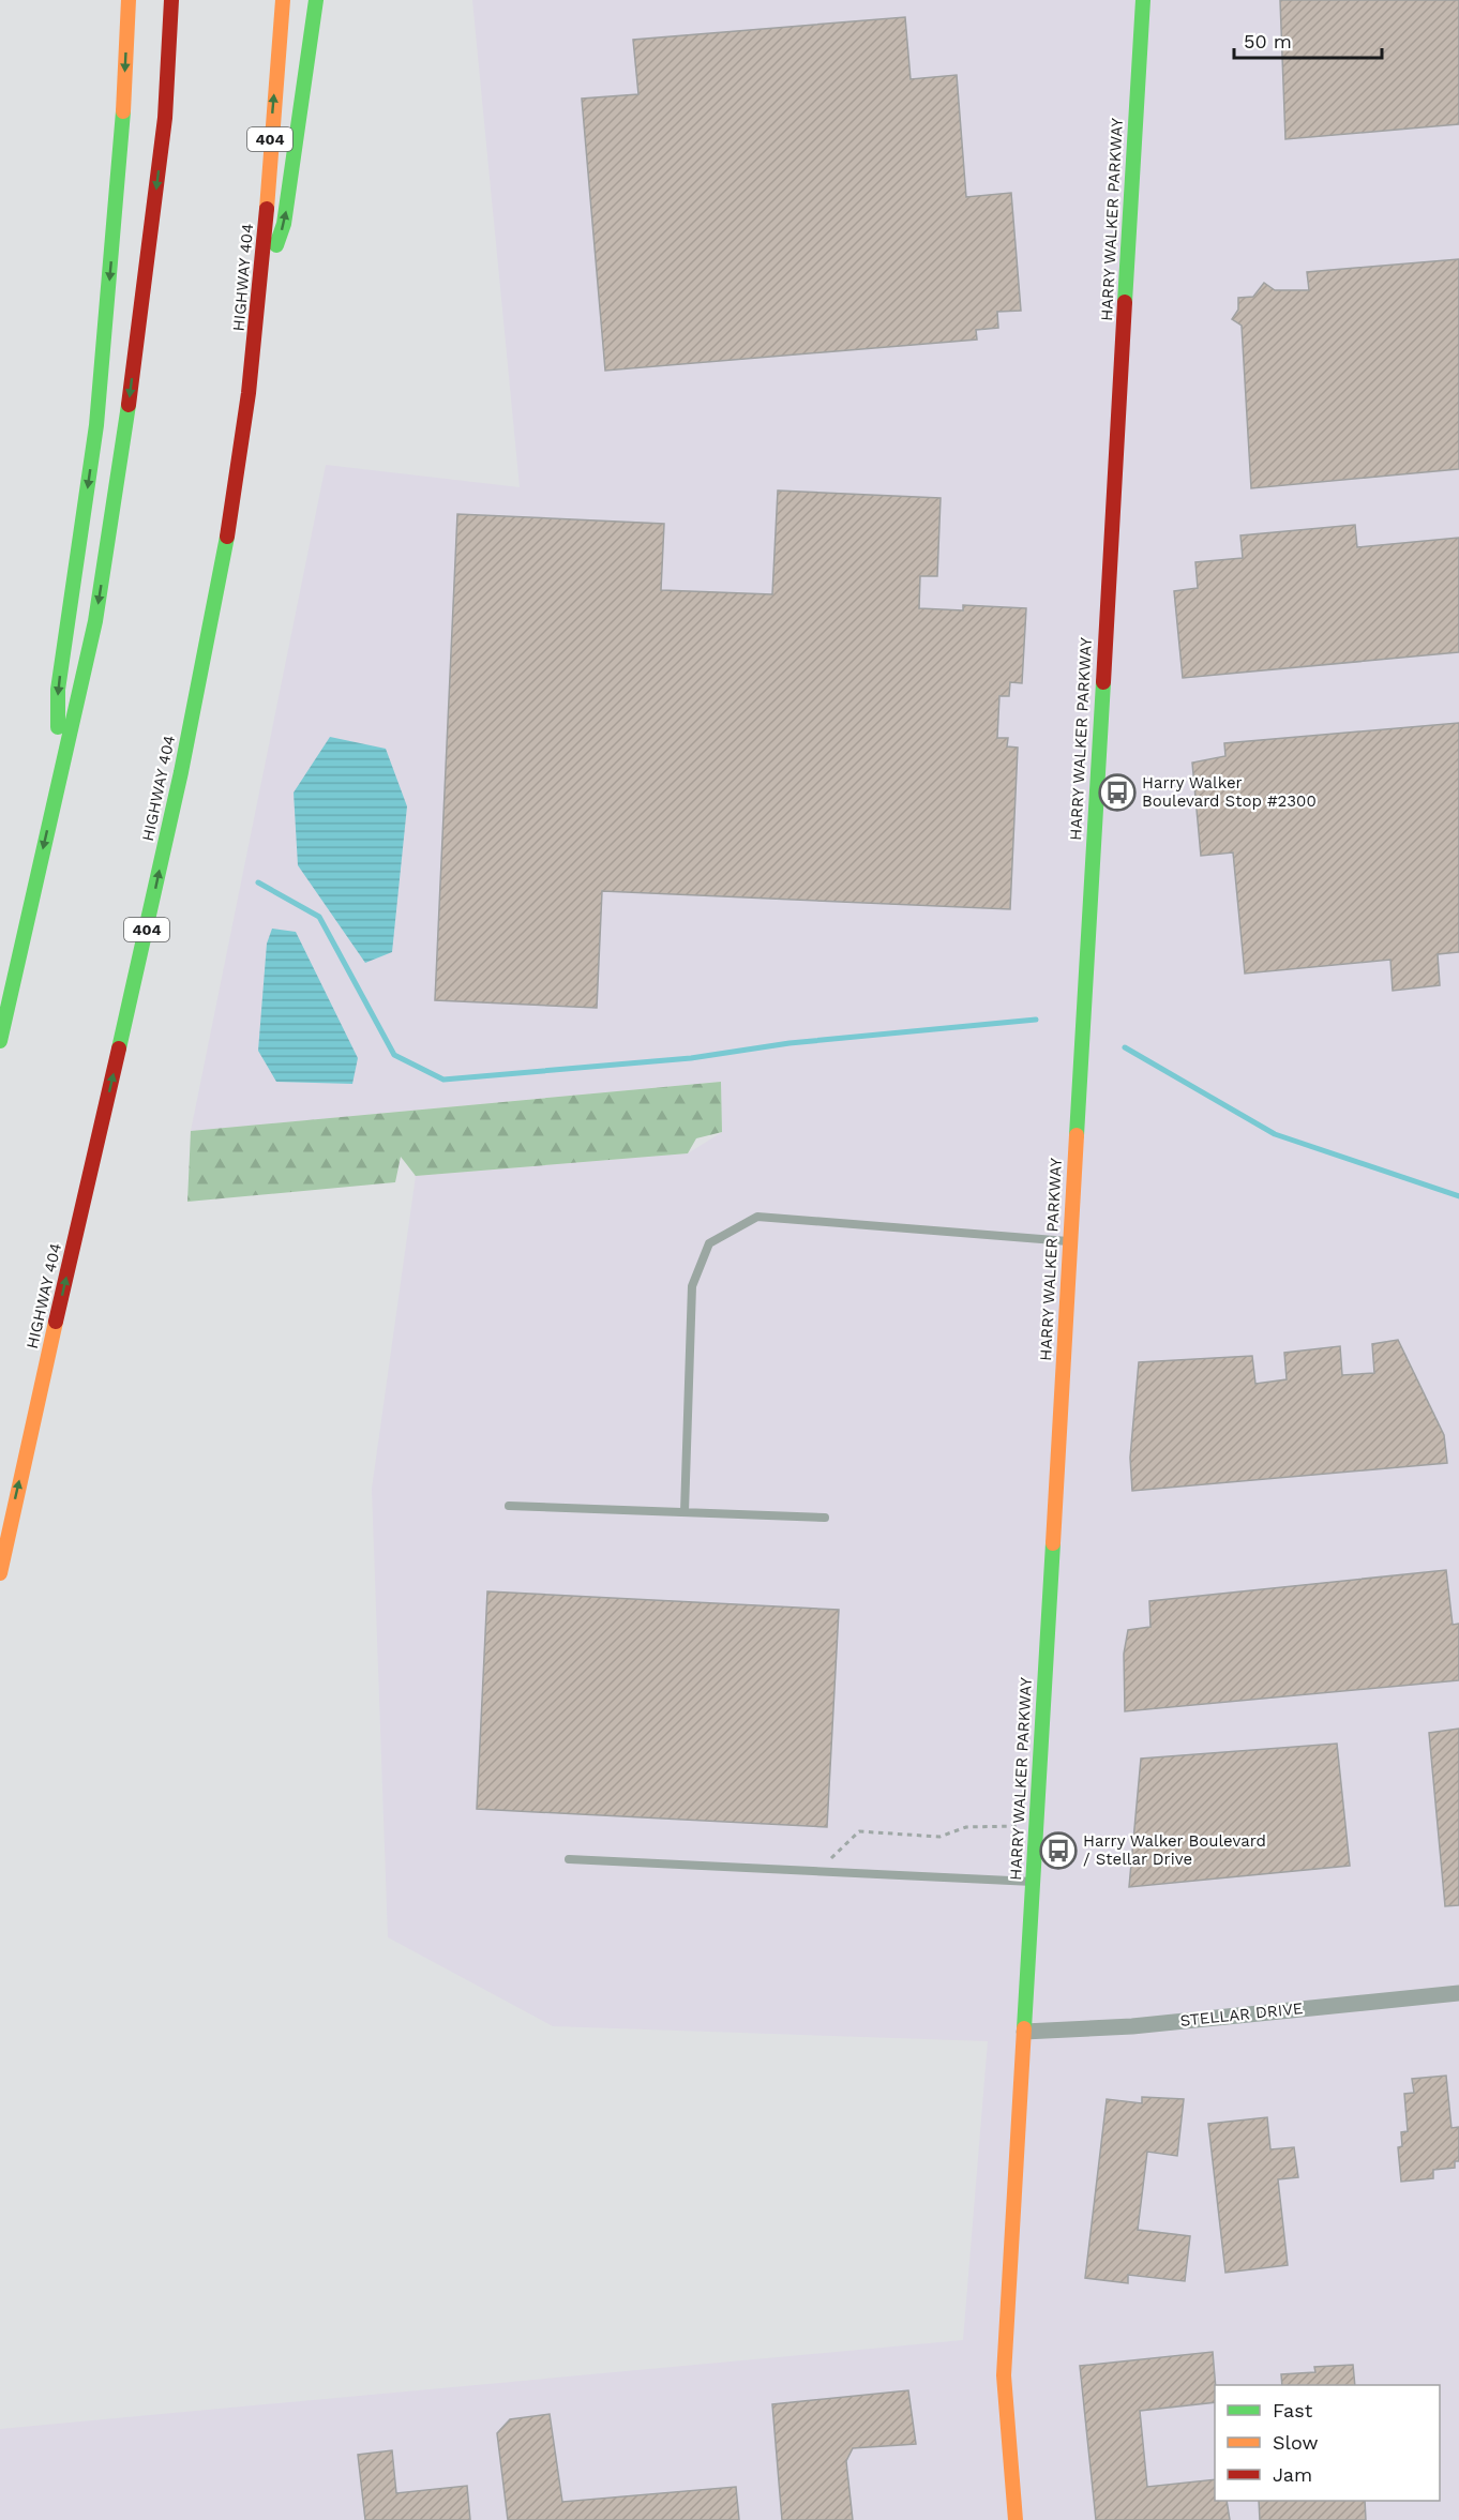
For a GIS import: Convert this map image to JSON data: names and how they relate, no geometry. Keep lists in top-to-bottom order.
{
  "streets": {
    "main road": ["404", "HARRY WALKER PARKWAY", "HIGHWAY 404"],
    "street": ["STELLAR DRIVE"]
  },
  "crossings": [
    ["HARRY WALKER PARKWAY", "STELLAR DRIVE"]
  ],
  "places": {
    "bus stop": ["Harry Walker Boulevard Stop #2300", "Harry Walker Boulevard / Stellar Drive"]
  },
  "legend": ["Fast", "Slow", "Jam"],
  "scale_bar": "50 m"
}
